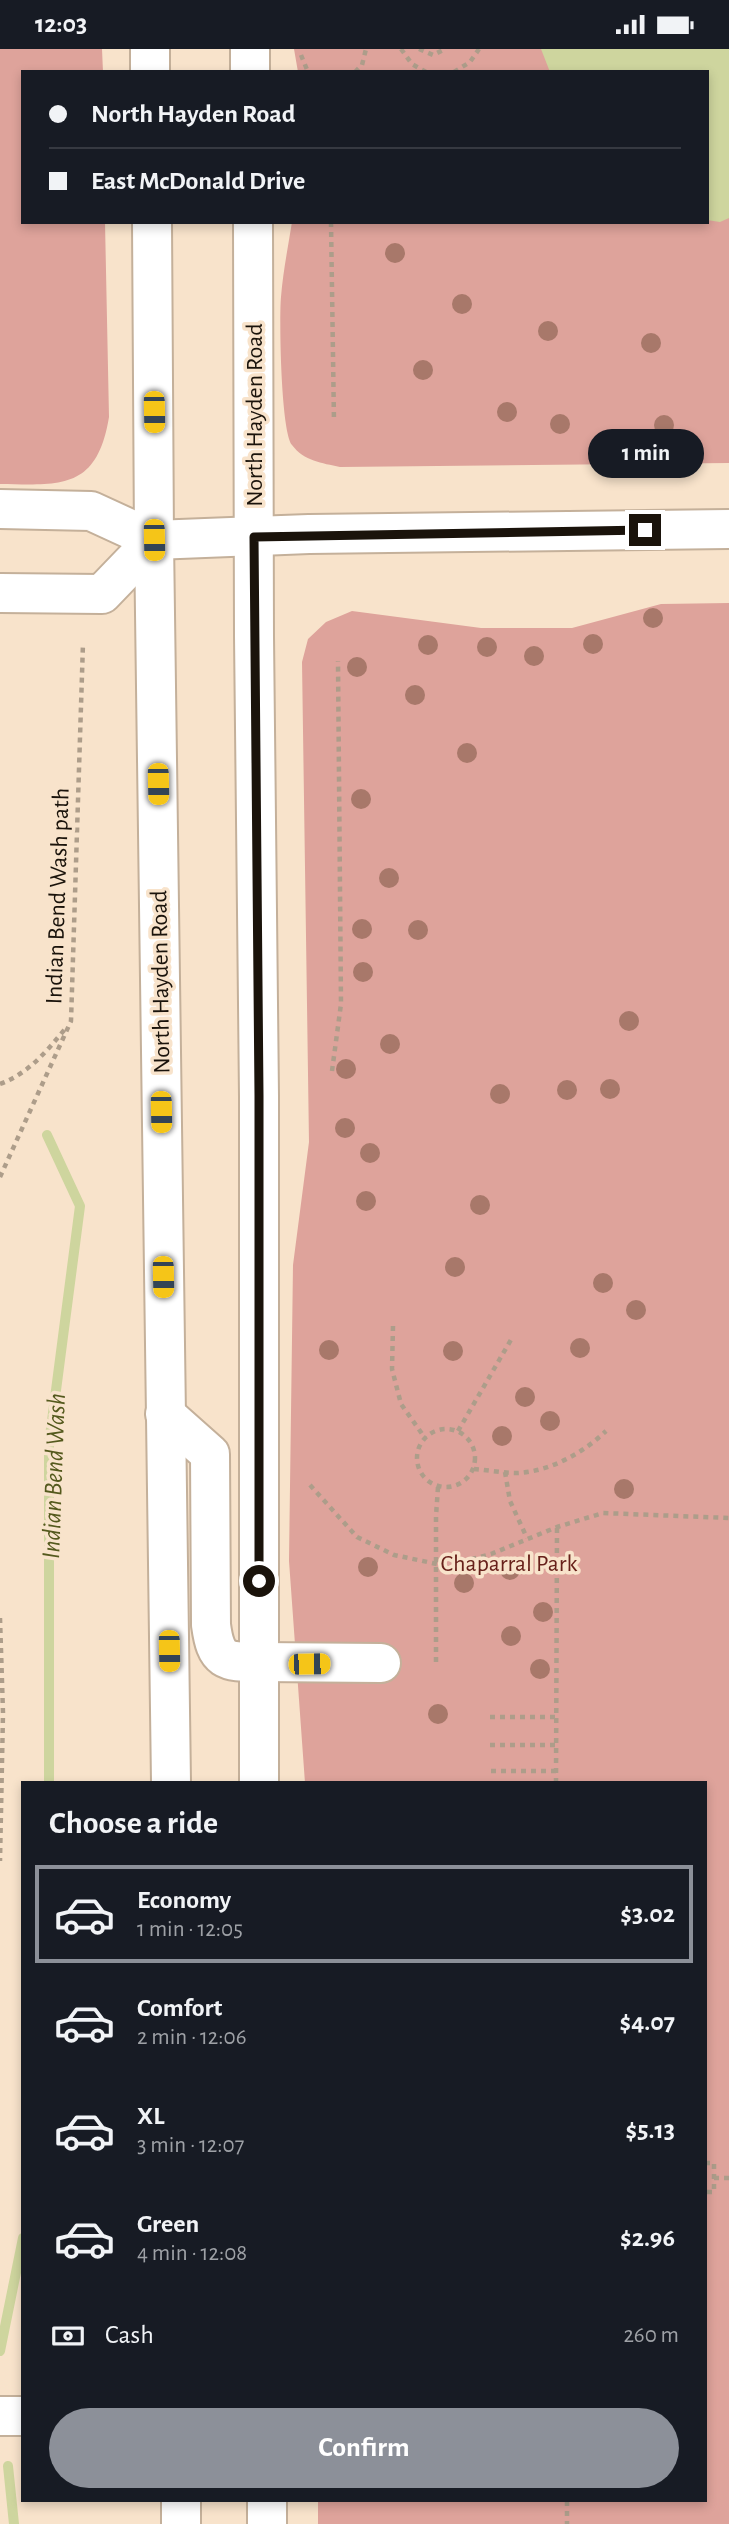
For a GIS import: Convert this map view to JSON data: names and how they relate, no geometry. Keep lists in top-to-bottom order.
{
  "streets": {
    "main road": ["North Hayden Road"],
    "path": ["Indian Bend Wash path"]
  },
  "water": ["Indian Bend Wash"],
  "parks": ["Chaparral Park"],
  "page": {
    "status": "12:03",
    "banner": ["North Hayden Road", "East McDonald Drive"],
    "bubble": "1 min",
    "heading": "Choose a ride",
    "list": [
      {
        "name": "Economy",
        "note": "1 min · 12:05",
        "value": "$3.02"
      },
      {
        "name": "Comfort",
        "note": "2 min · 12:06",
        "value": "$4.07"
      },
      {
        "name": "XL",
        "note": "3 min · 12:07",
        "value": "$5.13"
      },
      {
        "name": "Green",
        "note": "4 min · 12:08",
        "value": "$2.96"
      }
    ],
    "pay": ["Cash", "260 m"],
    "buttons": "Confirm"
  }
}
